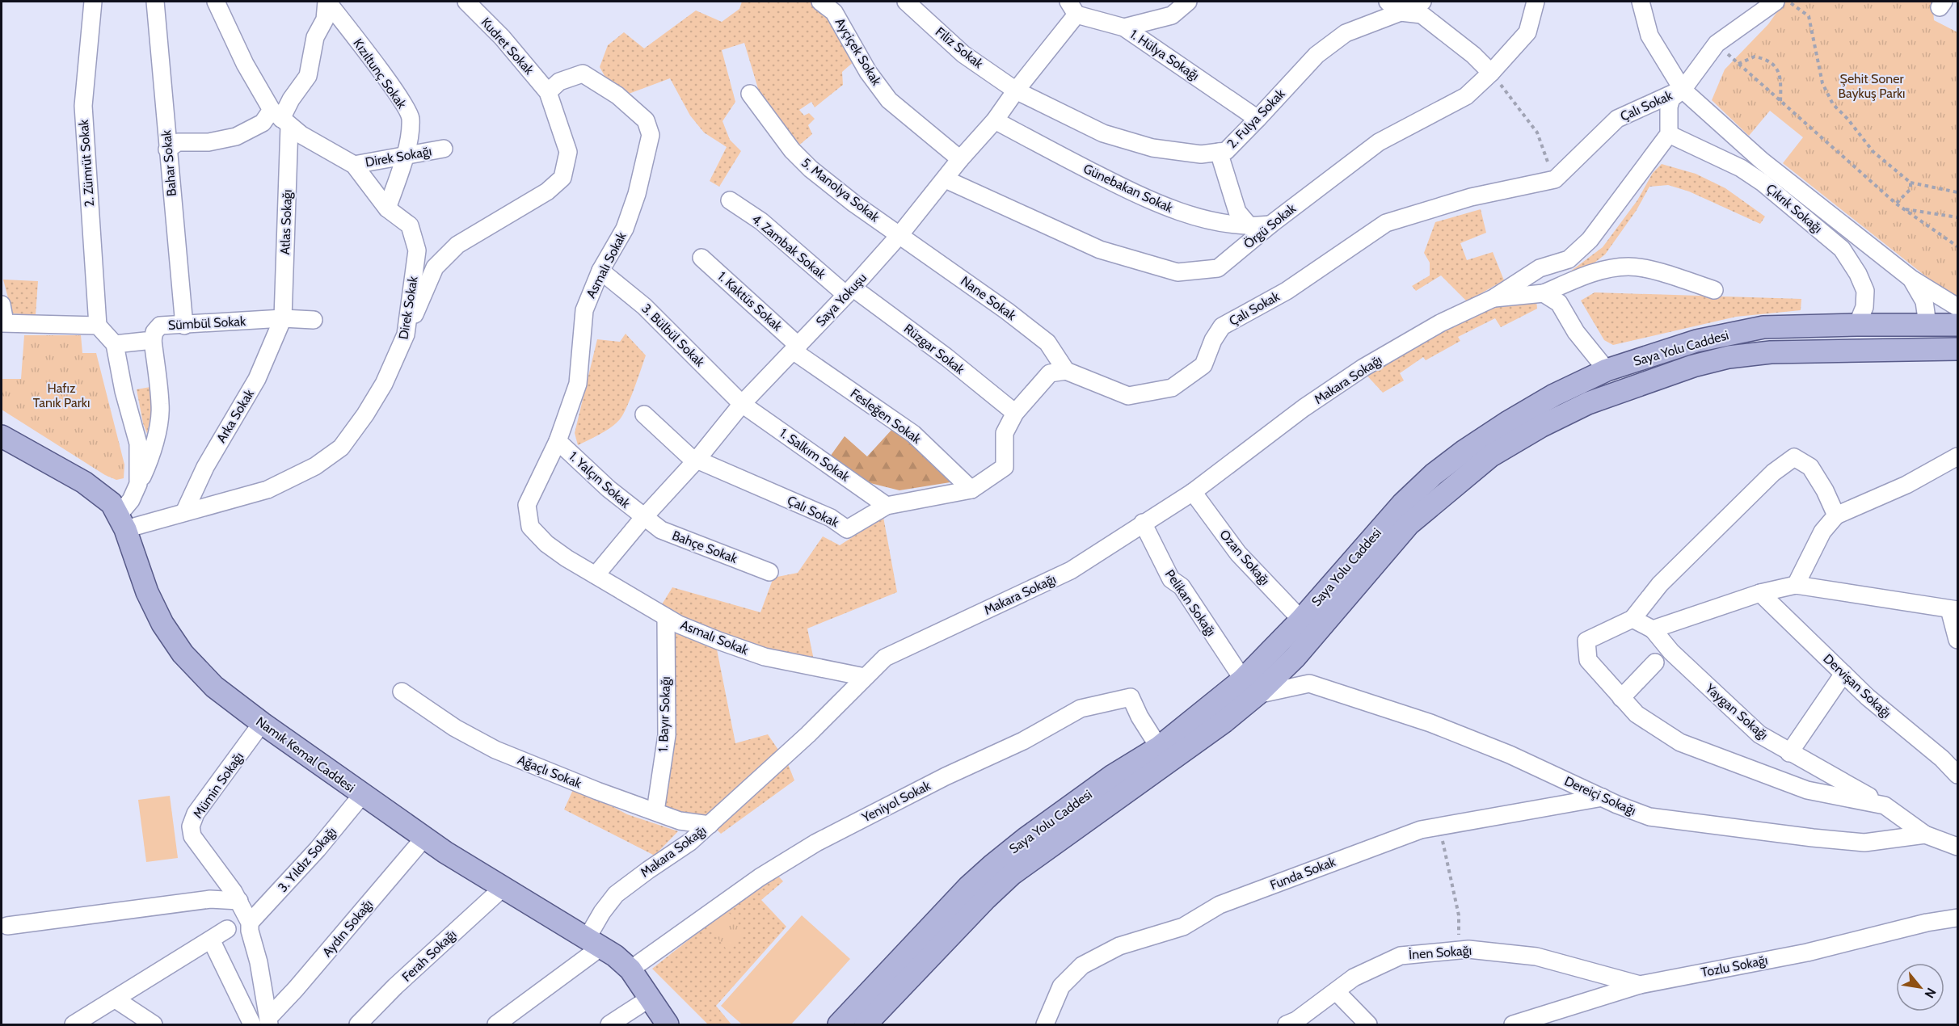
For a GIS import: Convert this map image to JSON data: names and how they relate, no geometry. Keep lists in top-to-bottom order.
{
  "streets": {
    "main road": ["Saya Yolu Caddesi", "Namık Kemal Caddesi"],
    "street": [
      "Kudret Sokak",
      "Filiz Sokak",
      "Ayçiçek Sokak",
      "1. Hülya Sokağı",
      "Kızıltunç Sokak",
      "Çalı Sokak",
      "2. Fulya Sokak",
      "Direk Sokağı",
      "2. Zümrüt Sokak",
      "Bahar Sokak",
      "Günebakan Sokak",
      "5. Manolya Sokak",
      "Çıkrık Sokağı",
      "Atlas Sokağı",
      "Örgü Sokak",
      "4. Zambak Sokak",
      "Asmalı Sokak",
      "Nane Sokak",
      "Saya Yokuşu",
      "1. Kaktüs Sokak",
      "Direk Sokak",
      "Sümbül Sokak",
      "3. Bülbül Sokak",
      "Rüzgar Sokak",
      "Makara Sokağı",
      "Arka Sokak",
      "Fesleğen Sokak",
      "1. Salkım Sokak",
      "1. Yalçın Sokak",
      "Bahçe Sokak",
      "Ozan Sokağı",
      "Pelikan Sokağı",
      "Dervişan Sokağı",
      "Yaygan Sokağı",
      "1. Bayır Sokağı",
      "Ağaçlı Sokak",
      "Mümin Sokağı",
      "Dereiçi Sokağı",
      "Yeniyol Sokak",
      "3. Yıldız Sokağı",
      "Funda Sokak",
      "Aydın Sokağı",
      "İnen Sokağı",
      "Ferah Sokağı",
      "Tozlu Sokağı"
    ]
  },
  "crossings": [
    ["Kudret Sokak", "Asmalı Sokak"],
    ["Filiz Sokak", "2. Fulya Sokak"],
    ["Filiz Sokak", "Saya Yokuşu"],
    ["Ayçiçek Sokak", "Saya Yokuşu"],
    ["1. Hülya Sokağı", "2. Fulya Sokak"],
    ["1. Hülya Sokağı", "Saya Yokuşu"],
    ["Kızıltunç Sokak", "Direk Sokağı"],
    ["Kızıltunç Sokak", "Direk Sokak"],
    ["Çalı Sokak", "Nane Sokak"],
    ["Çalı Sokak", "Saya Yokuşu"],
    ["Çalı Sokak", "Rüzgar Sokak"],
    ["Çalı Sokak", "Fesleğen Sokak"],
    ["Çalı Sokak", "1. Salkım Sokak"],
    ["2. Fulya Sokak", "Saya Yokuşu"],
    ["Direk Sokağı", "Direk Sokak"],
    ["Bahar Sokak", "Sümbül Sokak"],
    ["Günebakan Sokak", "Örgü Sokak"],
    ["Günebakan Sokak", "Saya Yokuşu"],
    ["5. Manolya Sokak", "Nane Sokak"],
    ["5. Manolya Sokak", "Saya Yokuşu"],
    ["Çıkrık Sokağı", "Saya Yolu Caddesi"],
    ["Atlas Sokağı", "Direk Sokak"],
    ["Atlas Sokağı", "Sümbül Sokak"],
    ["Atlas Sokağı", "Arka Sokak"],
    ["Örgü Sokak", "Saya Yokuşu"],
    ["4. Zambak Sokak", "Saya Yokuşu"],
    ["4. Zambak Sokak", "Rüzgar Sokak"],
    ["Asmalı Sokak", "Saya Yokuşu"],
    ["Asmalı Sokak", "3. Bülbül Sokak"],
    ["Asmalı Sokak", "Makara Sokağı"],
    ["Asmalı Sokak", "1. Yalçın Sokak"],
    ["Asmalı Sokak", "1. Bayır Sokağı"],
    ["Nane Sokak", "Saya Yokuşu"],
    ["Saya Yokuşu", "1. Kaktüs Sokak"],
    ["Saya Yokuşu", "3. Bülbül Sokak"],
    ["Saya Yokuşu", "Rüzgar Sokak"],
    ["Saya Yokuşu", "Fesleğen Sokak"],
    ["Saya Yokuşu", "1. Salkım Sokak"],
    ["Saya Yokuşu", "1. Yalçın Sokak"],
    ["Saya Yokuşu", "Bahçe Sokak"],
    ["1. Kaktüs Sokak", "Fesleğen Sokak"],
    ["Direk Sokak", "Arka Sokak"],
    ["Direk Sokak", "Namık Kemal Caddesi"],
    ["Sümbül Sokak", "Arka Sokak"],
    ["3. Bülbül Sokak", "1. Salkım Sokak"],
    ["Saya Yolu Caddesi", "Ozan Sokağı"],
    ["Saya Yolu Caddesi", "Pelikan Sokağı"],
    ["Saya Yolu Caddesi", "Dereiçi Sokağı"],
    ["Saya Yolu Caddesi", "Yeniyol Sokak"],
    ["Makara Sokağı", "Ozan Sokağı"],
    ["Makara Sokağı", "Pelikan Sokağı"],
    ["Makara Sokağı", "Namık Kemal Caddesi"],
    ["Makara Sokağı", "Ağaçlı Sokak"],
    ["1. Yalçın Sokak", "Bahçe Sokak"],
    ["Pelikan Sokağı", "Dereiçi Sokağı"],
    ["Yaygan Sokağı", "Dereiçi Sokağı"],
    ["1. Bayır Sokağı", "Ağaçlı Sokak"],
    ["Namık Kemal Caddesi", "Mümin Sokağı"],
    ["Namık Kemal Caddesi", "Yeniyol Sokak"],
    ["Namık Kemal Caddesi", "3. Yıldız Sokağı"],
    ["Namık Kemal Caddesi", "Aydın Sokağı"],
    ["Namık Kemal Caddesi", "Ferah Sokağı"],
    ["Mümin Sokağı", "3. Yıldız Sokağı"],
    ["Mümin Sokağı", "Aydın Sokağı"],
    ["Dereiçi Sokağı", "Funda Sokak"],
    ["İnen Sokağı", "Tozlu Sokağı"]
  ],
  "parks": ["Şehit Soner Baykuş Parkı", "Hafız Tanık Parkı"],
  "north": "bottom right"
}
